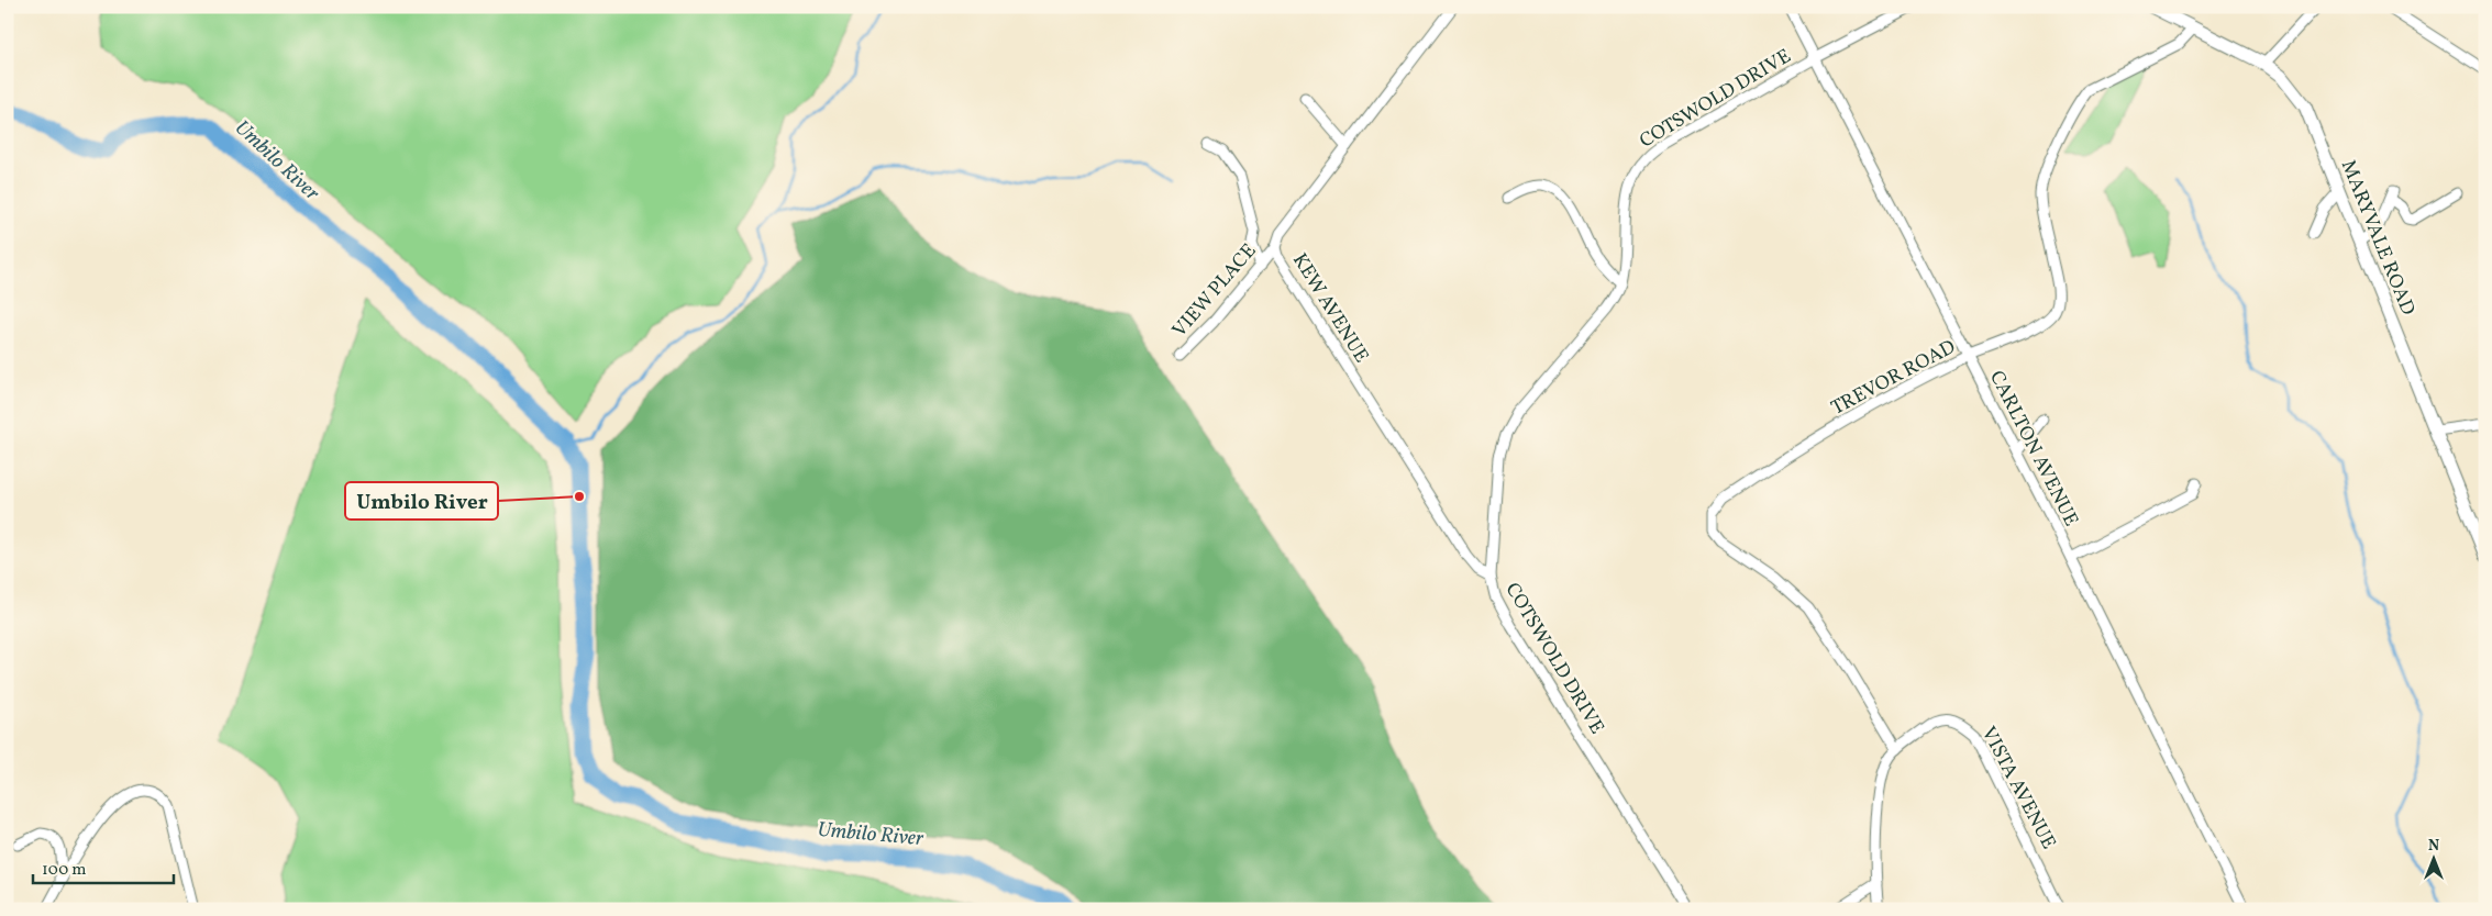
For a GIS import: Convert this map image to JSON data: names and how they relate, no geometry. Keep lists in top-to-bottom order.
{
  "streets": {
    "street": [
      "COTSWOLD DRIVE",
      "MARYVALE ROAD",
      "VIEW PLACE",
      "KEW AVENUE",
      "TREVOR ROAD",
      "CARLTON AVENUE",
      "VISTA AVENUE"
    ]
  },
  "crossings": [
    ["COTSWOLD DRIVE", "KEW AVENUE"],
    ["COTSWOLD DRIVE", "CARLTON AVENUE"],
    ["MARYVALE ROAD", "TREVOR ROAD"],
    ["VIEW PLACE", "KEW AVENUE"],
    ["TREVOR ROAD", "CARLTON AVENUE"],
    ["TREVOR ROAD", "VISTA AVENUE"]
  ],
  "water": ["Umbilo River"],
  "places": ["Umbilo River"],
  "scale_bar": "100 m",
  "north": "top"
}
